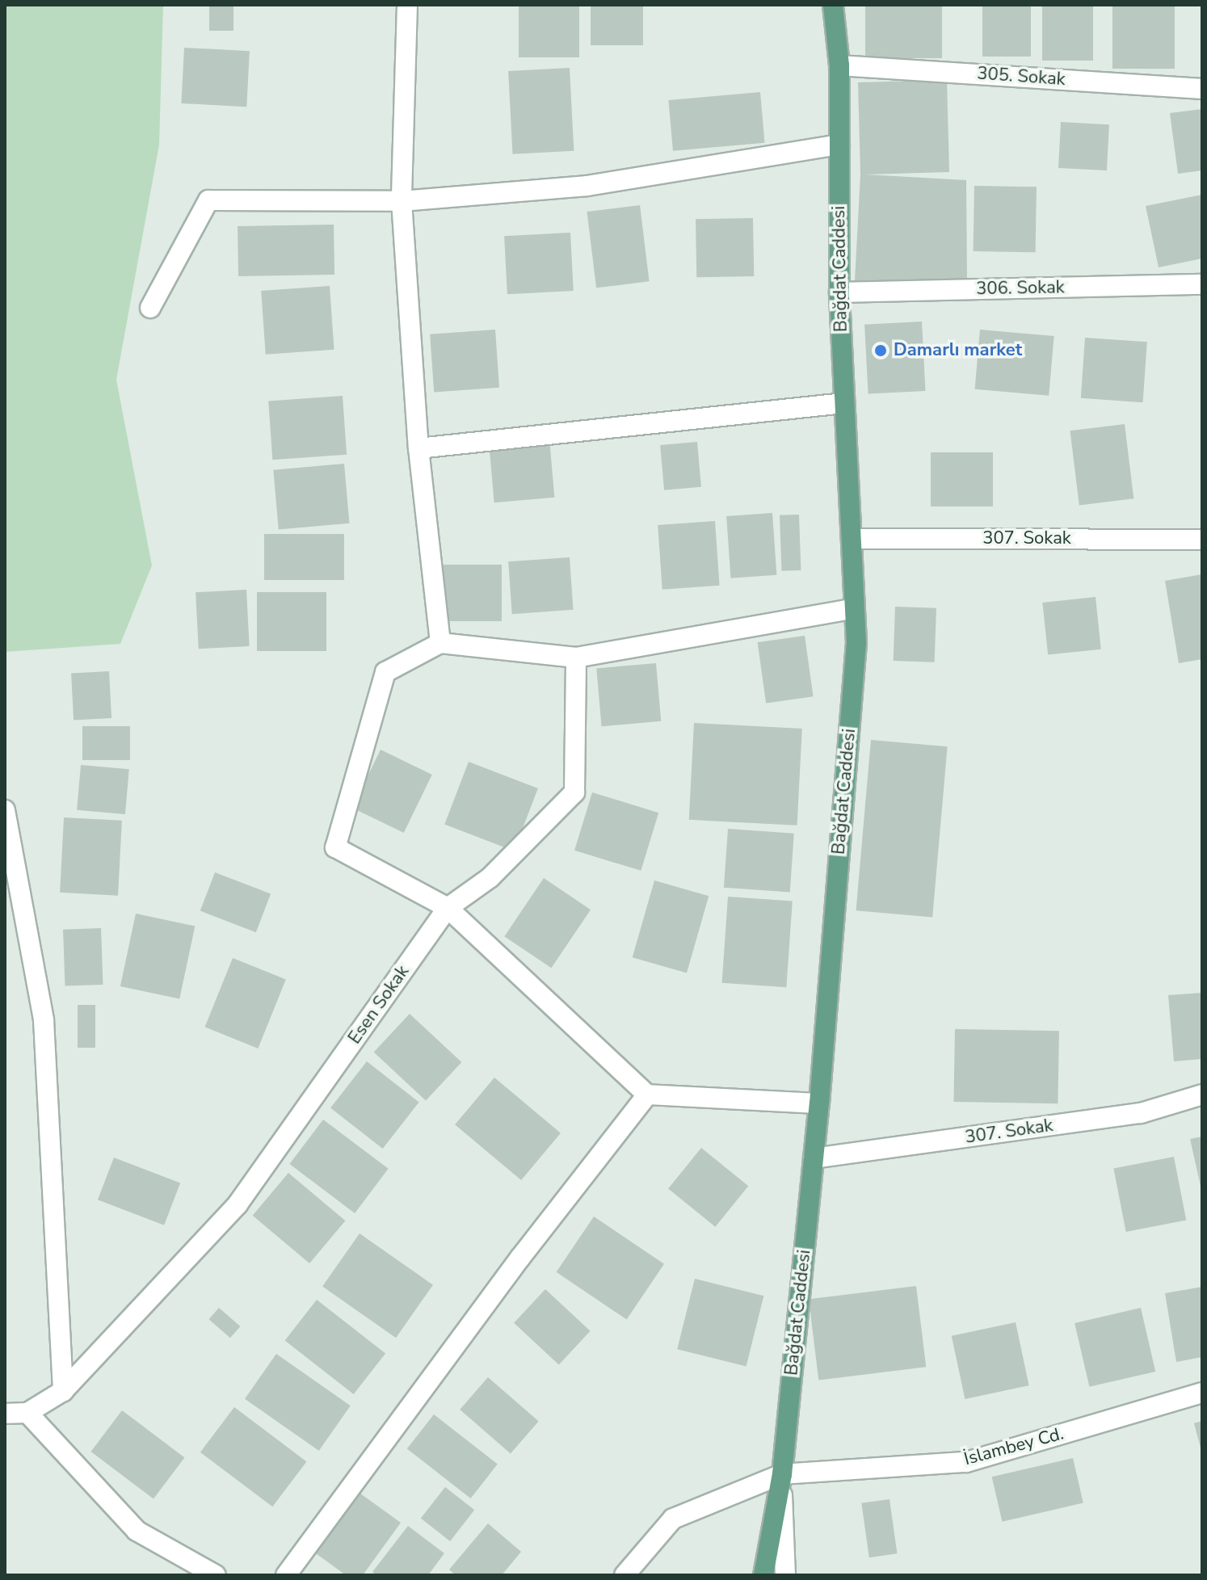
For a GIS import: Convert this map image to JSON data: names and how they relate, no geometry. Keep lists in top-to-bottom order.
{
  "streets": {
    "main road": ["Bağdat Caddesi"],
    "street": [
      "305. Sokak",
      "306. Sokak",
      "307. Sokak",
      "Esen Sokak",
      "İslambey Cd."
    ]
  },
  "crossings": [
    ["305. Sokak", "Bağdat Caddesi"],
    ["Bağdat Caddesi", "306. Sokak"],
    ["Bağdat Caddesi", "307. Sokak"],
    ["Bağdat Caddesi", "İslambey Cd."]
  ],
  "places": ["Damarlı market"]
}
